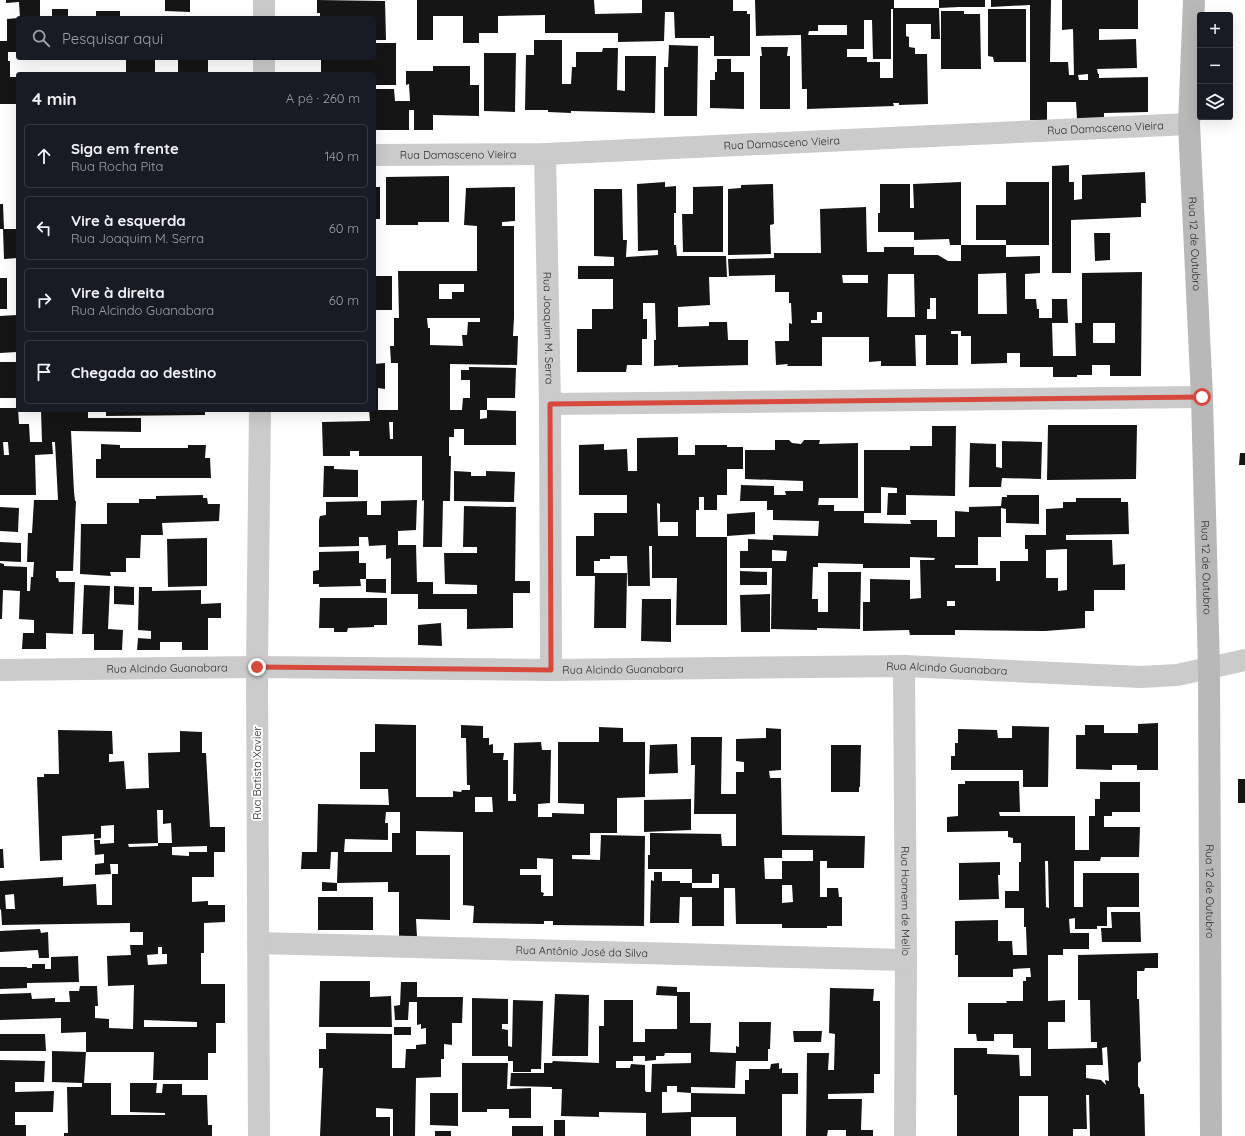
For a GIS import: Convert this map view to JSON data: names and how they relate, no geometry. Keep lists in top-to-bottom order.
{
  "streets": {
    "street": [
      "Rua Damasceno Vieira",
      "Rua 12 de Outubro",
      "Rua Joaquim M. Serra",
      "Rua Alcindo Guanabara",
      "Rua Batista Xavier",
      "Rua Homem de Mello",
      "Rua Antônio José da Silva"
    ]
  },
  "crossings": [
    ["Rua Damasceno Vieira", "Rua 12 de Outubro"],
    ["Rua Damasceno Vieira", "Rua Joaquim M. Serra"],
    ["Rua 12 de Outubro", "Rua Alcindo Guanabara"],
    ["Rua Joaquim M. Serra", "Rua Alcindo Guanabara"],
    ["Rua Alcindo Guanabara", "Rua Batista Xavier"],
    ["Rua Alcindo Guanabara", "Rua Homem de Mello"],
    ["Rua Batista Xavier", "Rua Antônio José da Silva"],
    ["Rua Homem de Mello", "Rua Antônio José da Silva"]
  ],
  "page": {
    "map_buttons": ["+", "−"],
    "search": "Pesquisar aqui",
    "heading": ["4 min", "A pé · 260 m"],
    "list": [
      ["Siga em frente", "Rua Rocha Pita", "140 m"],
      ["Vire à esquerda", "Rua Joaquim M. Serra", "60 m"],
      ["Vire à direita", "Rua Alcindo Guanabara", "60 m"],
      "Chegada ao destino"
    ]
  }
}
